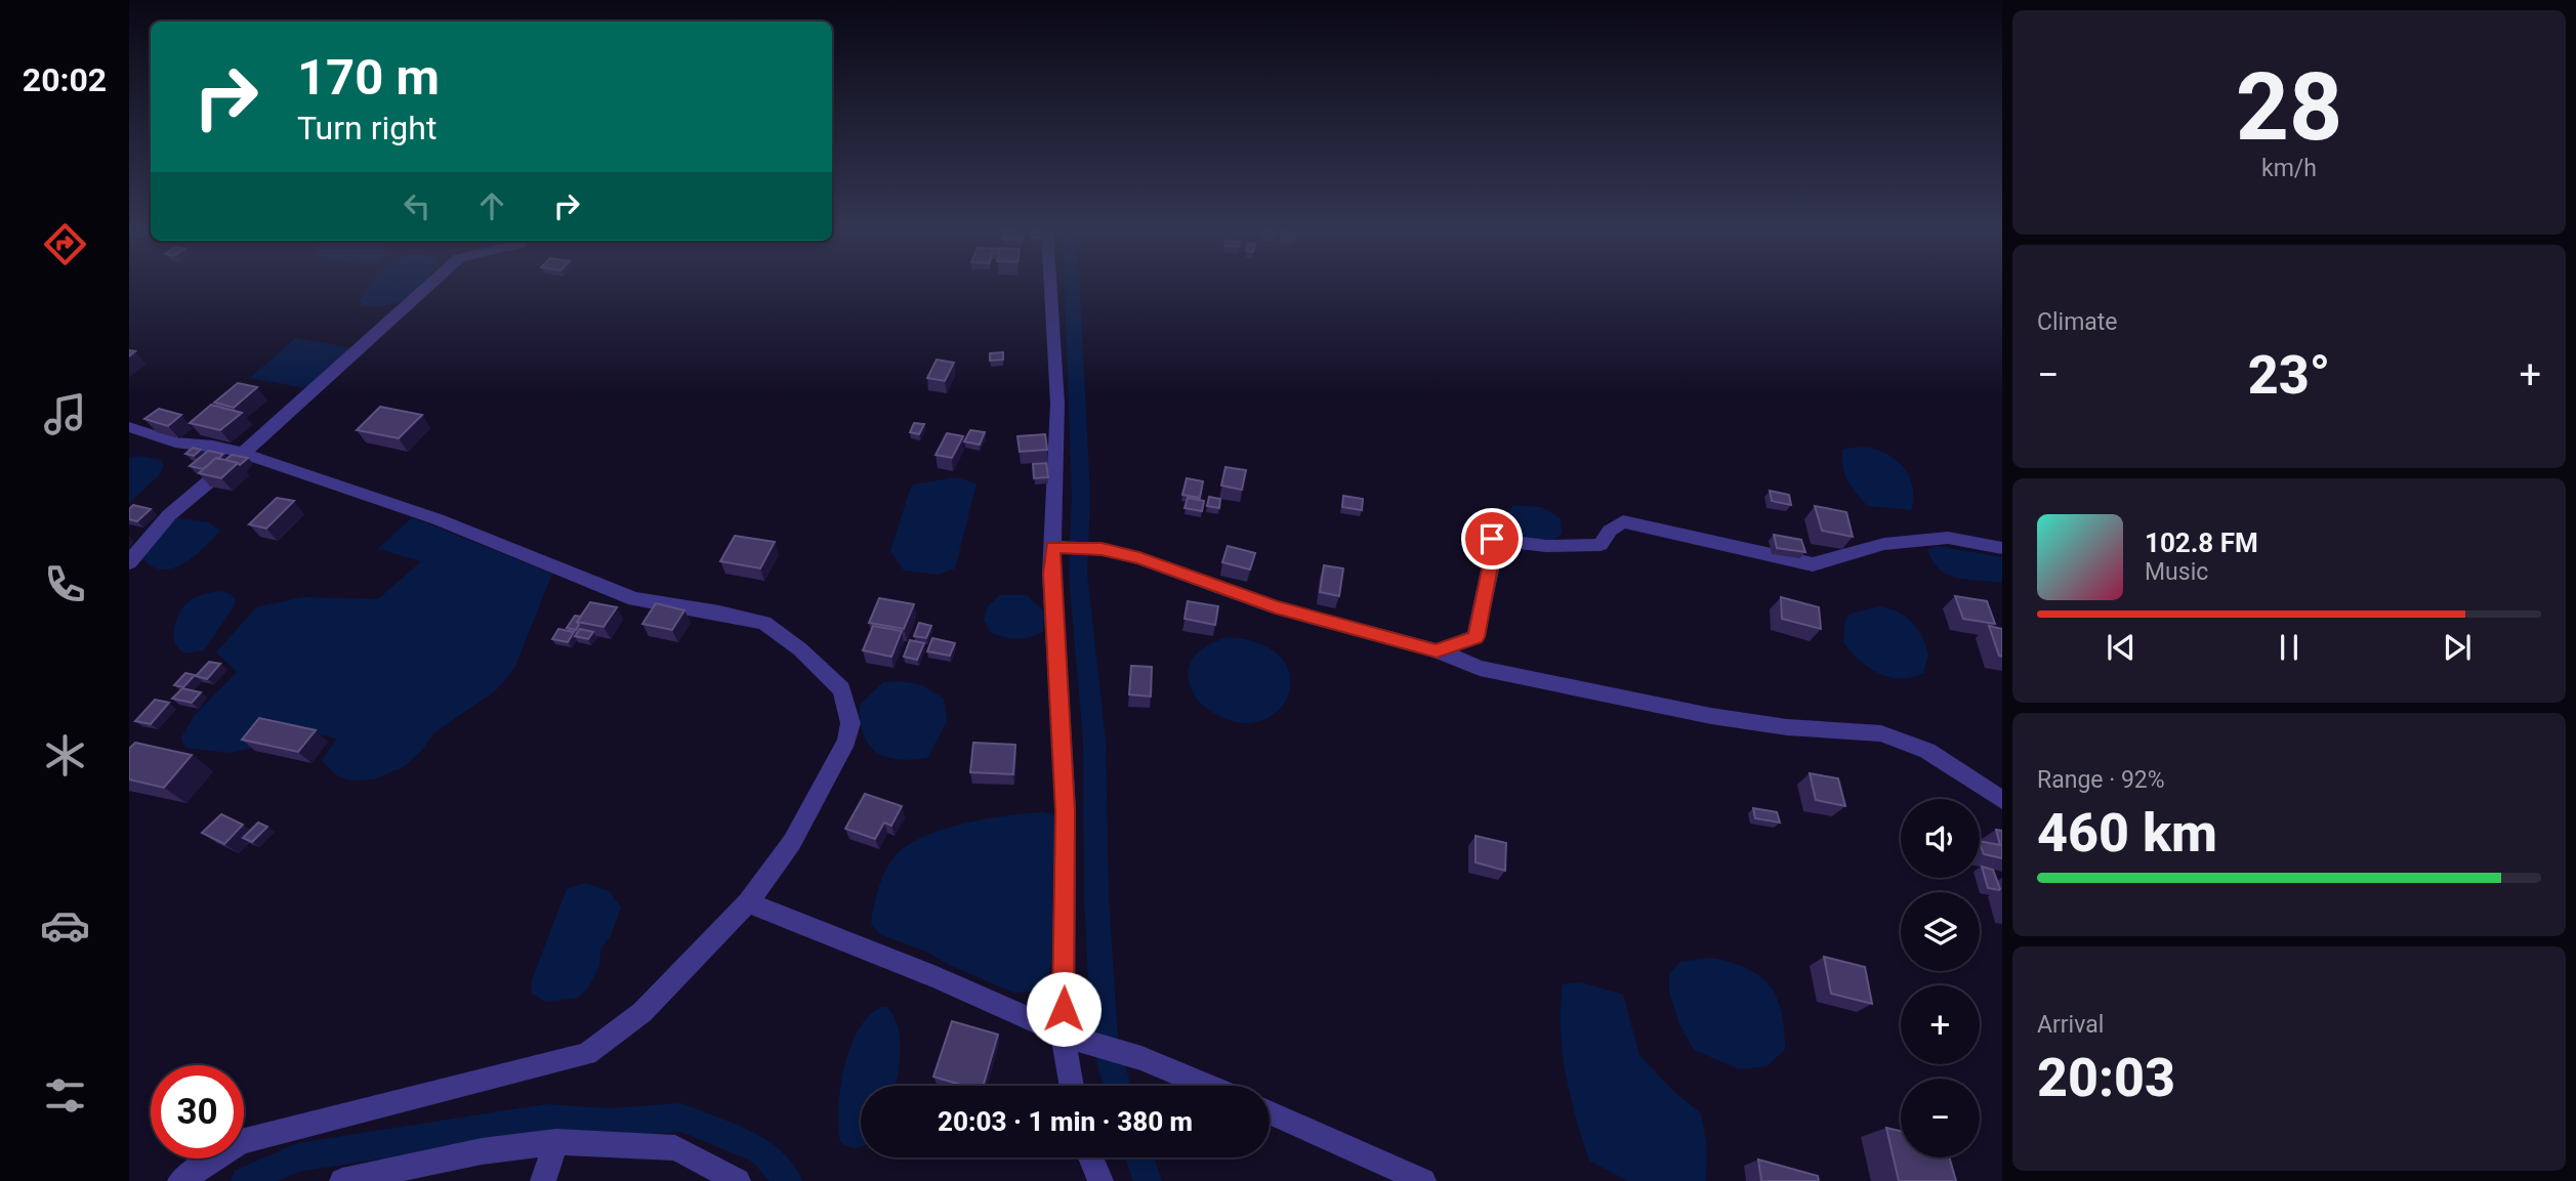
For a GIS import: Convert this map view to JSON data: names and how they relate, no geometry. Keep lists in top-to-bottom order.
{
  "page": {
    "tabs": "20:02",
    "tile": [
      ["28", "km/h"],
      "Climate",
      ["Range · 92%", "460 km"],
      ["Arrival", "20:03"]
    ],
    "turn": ["170 m", "Turn right"],
    "heat": ["−", "23°", "+"],
    "song": ["102.8 FM", "Music"],
    "map_buttons": ["+", "−"],
    "limit": "30",
    "trip": "20:03 · 1 min · 380 m"
  }
}
